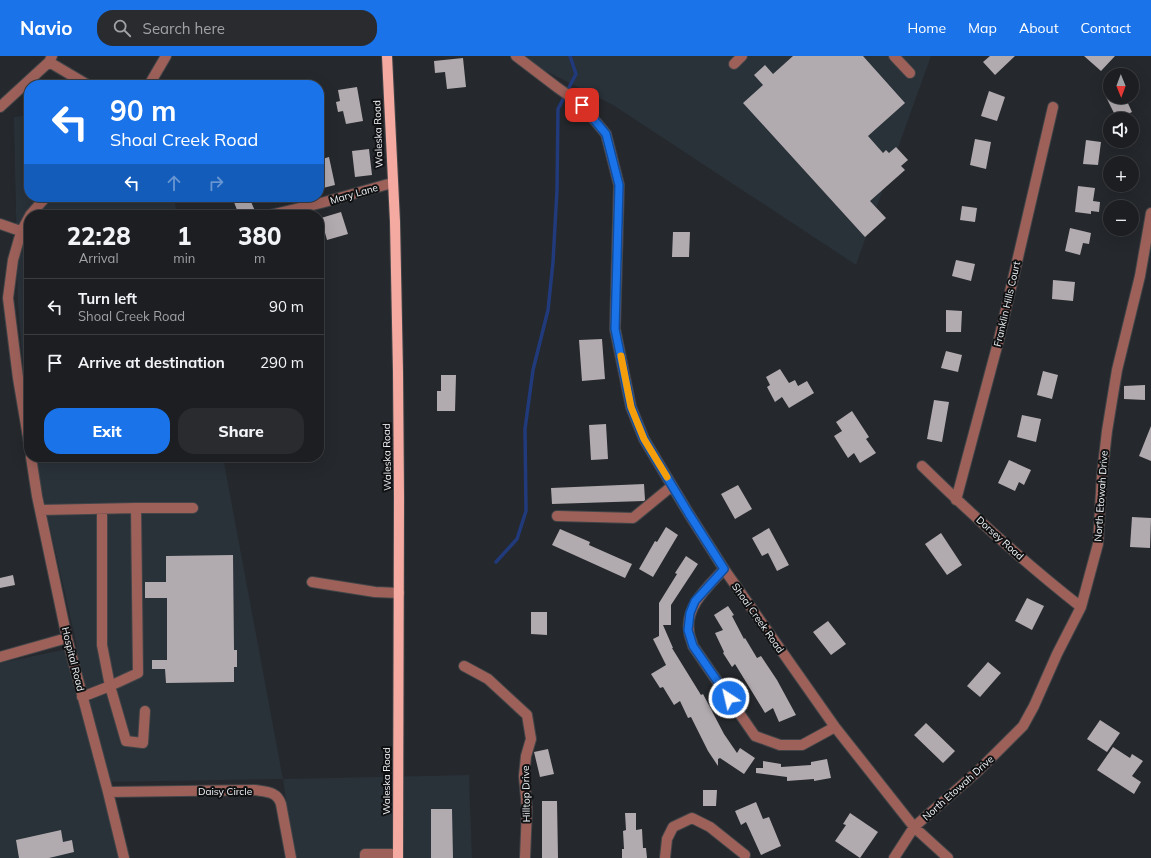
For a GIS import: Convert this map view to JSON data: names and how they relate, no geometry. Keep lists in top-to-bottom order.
{
  "streets": {
    "main road": ["Waleska Road"],
    "street": [
      "Mary Lane",
      "Franklin Hills Court",
      "North Etowah Drive",
      "Dorsey Road",
      "Shoal Creek Road",
      "Hospital Road",
      "Daisy Circle",
      "Hilltop Drive"
    ]
  },
  "crossings": [
    ["Waleska Road", "Mary Lane"],
    ["Franklin Hills Court", "Dorsey Road"],
    ["North Etowah Drive", "Dorsey Road"],
    ["North Etowah Drive", "Shoal Creek Road"],
    ["Hospital Road", "Daisy Circle"]
  ],
  "north": "bottom",
  "page": {
    "header": "Navio",
    "search": "Search here",
    "nav": [
      "Home",
      "Map",
      "About",
      "Contact"
    ],
    "map_buttons": ["+", "−"],
    "turn": ["90 m", "Shoal Creek Road"],
    "eta": [
      "22:28",
      "Arrival",
      "1",
      "min",
      "380",
      "m"
    ],
    "list": [
      {
        "name": "Turn left",
        "note": "Shoal Creek Road",
        "value": "90 m"
      },
      {
        "name": "Arrive at destination",
        "value": "290 m"
      }
    ],
    "buttons": ["Exit", "Share"]
  }
}
